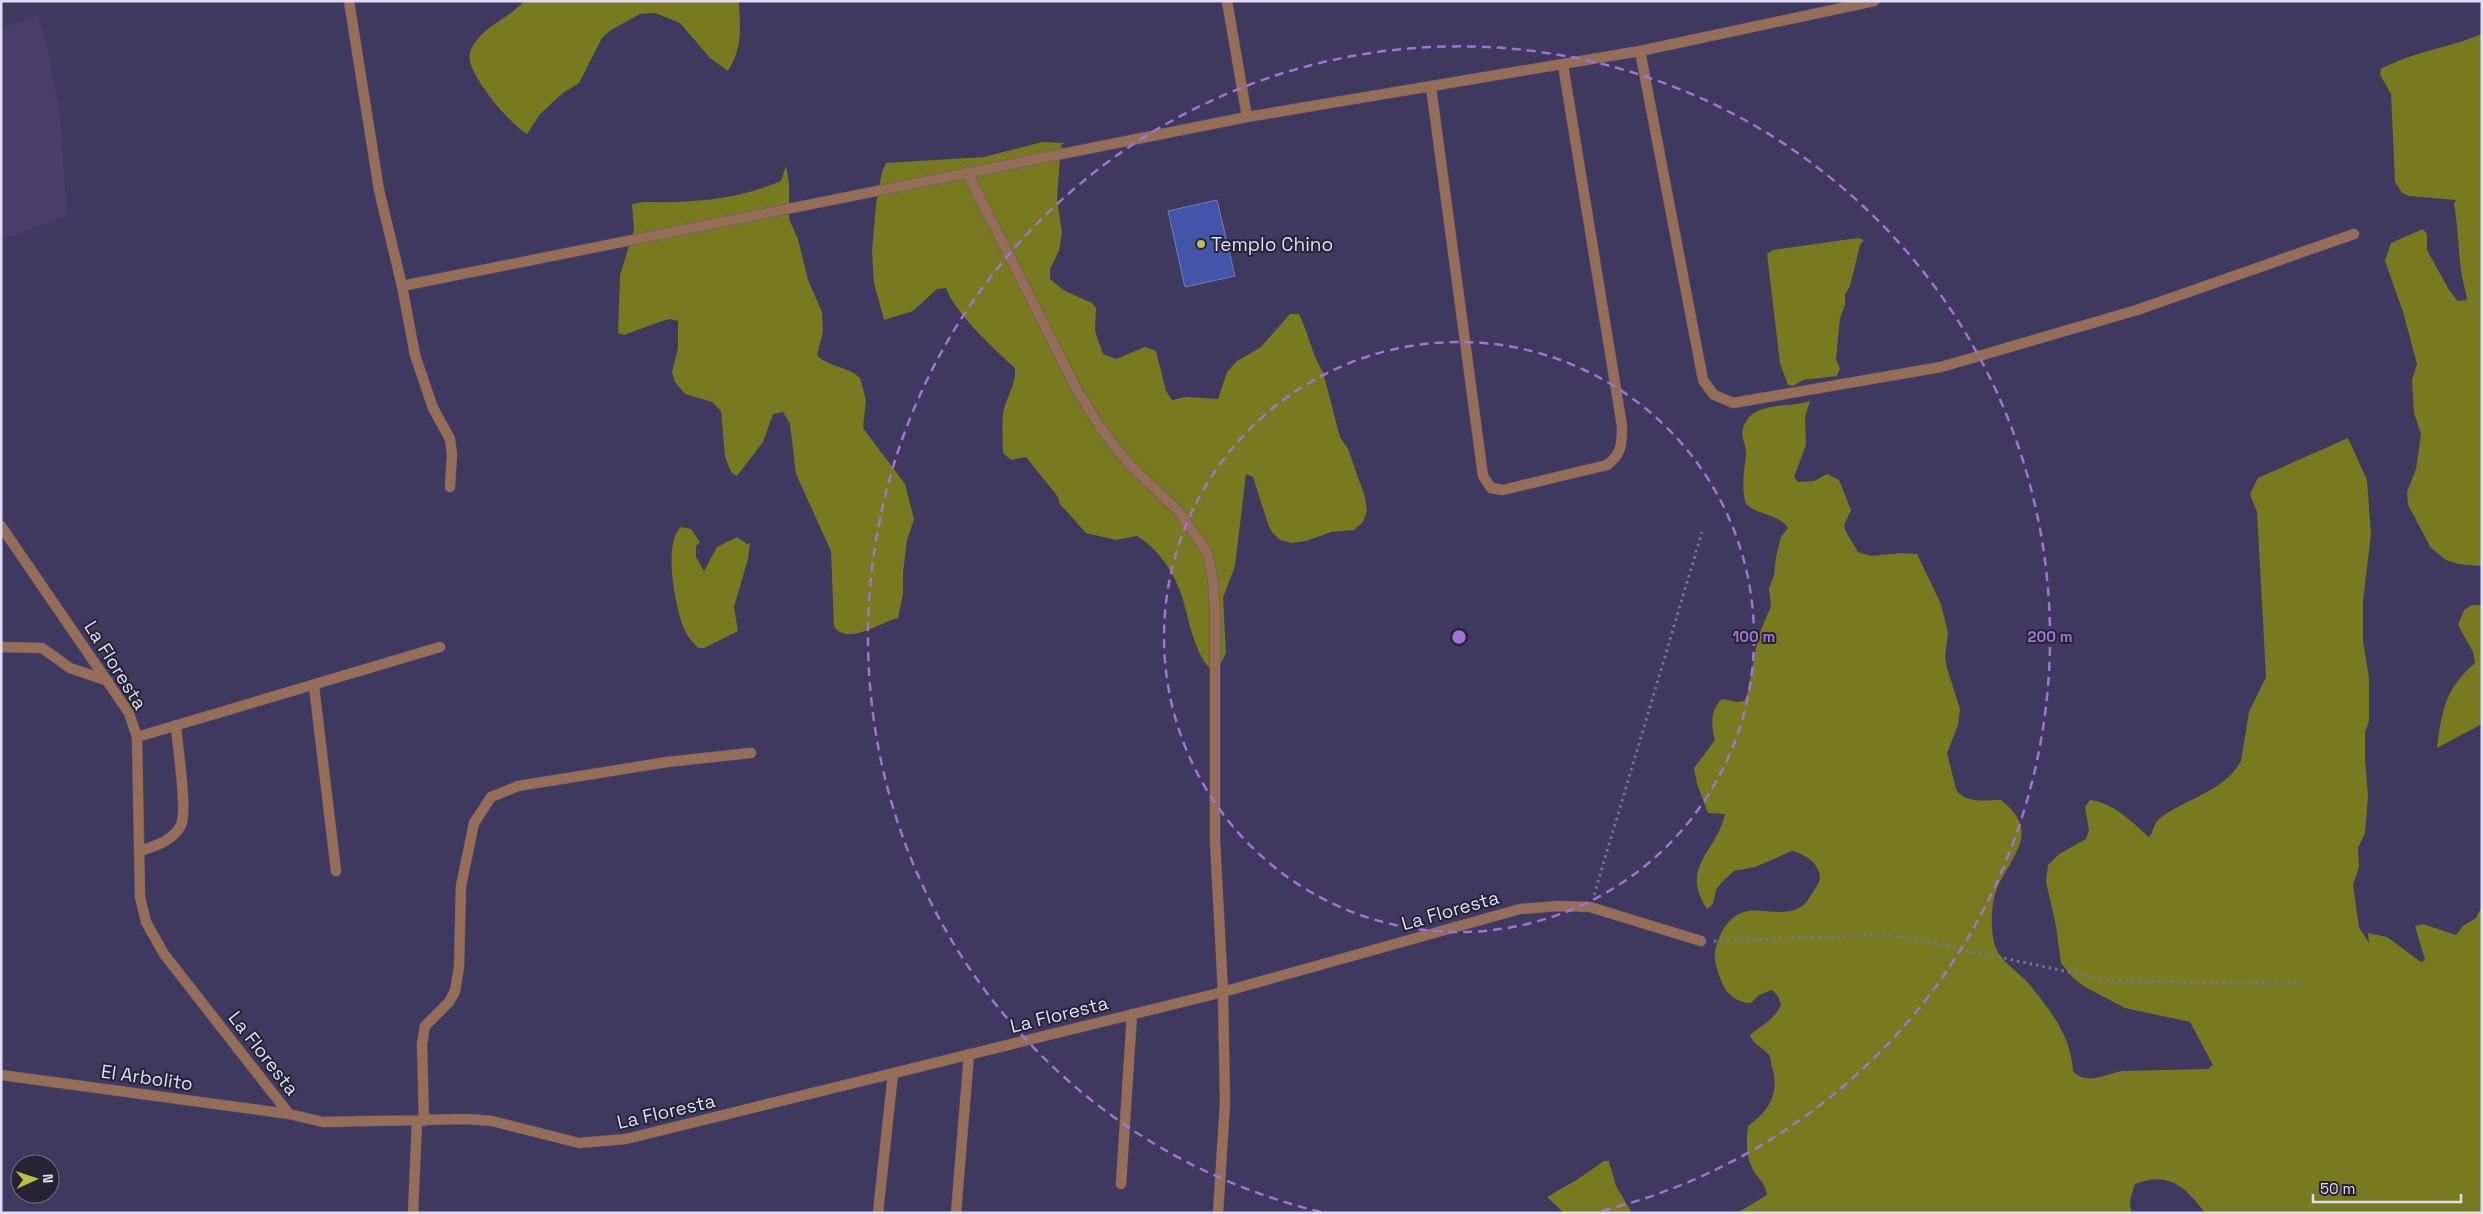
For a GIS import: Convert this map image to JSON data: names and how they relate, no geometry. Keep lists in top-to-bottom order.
{
  "streets": {
    "street": ["La Floresta", "El Arbolito"]
  },
  "crossings": [
    ["La Floresta", "El Arbolito"]
  ],
  "places": ["Templo Chino"],
  "scale_bar": "50 m",
  "north": "right",
  "rings": ["100 m", "200 m"]
}
